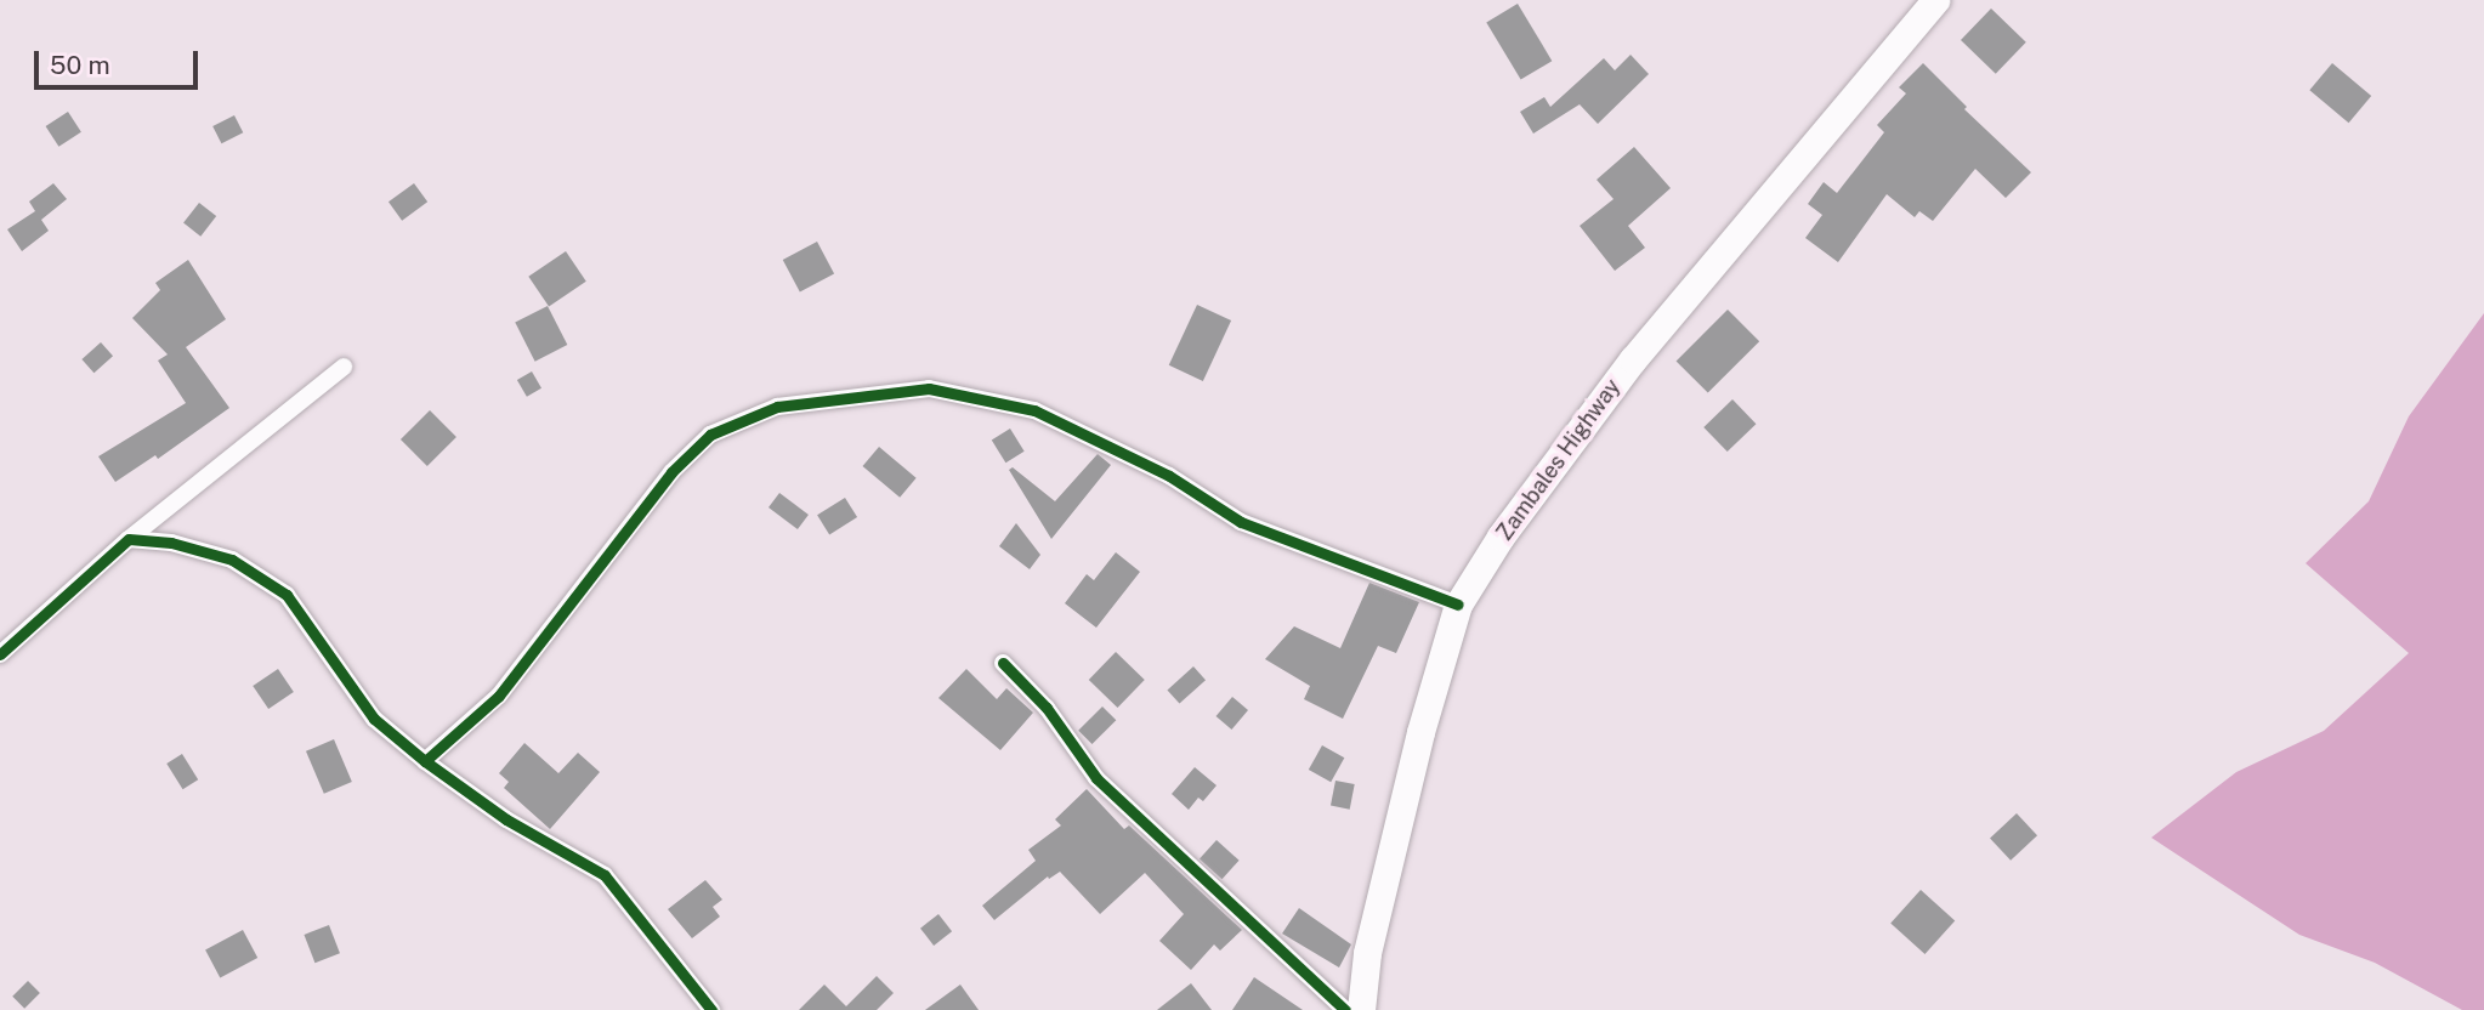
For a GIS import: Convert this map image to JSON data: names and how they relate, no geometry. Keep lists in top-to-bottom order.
{
  "streets": {
    "main road": ["Zambales Highway"]
  },
  "scale_bar": "50 m"
}
